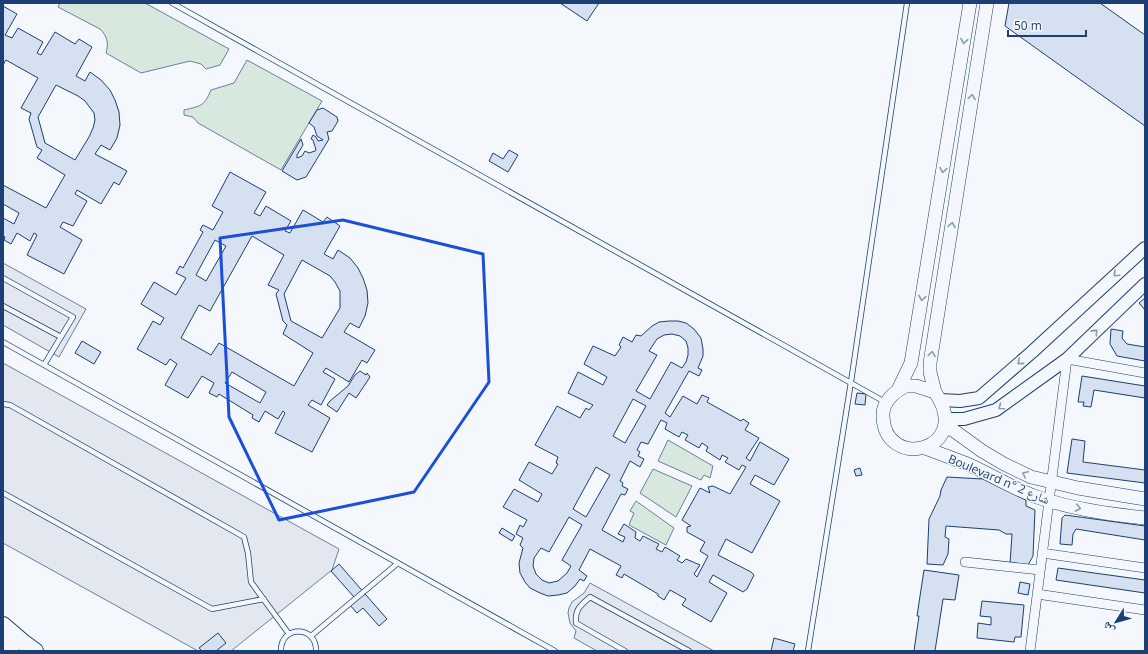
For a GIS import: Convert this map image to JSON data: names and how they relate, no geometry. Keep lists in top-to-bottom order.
{
  "streets": {
    "main road": ["Boulevard n° شارع 2"]
  },
  "scale_bar": "50 m",
  "north": "bottom left"
}
